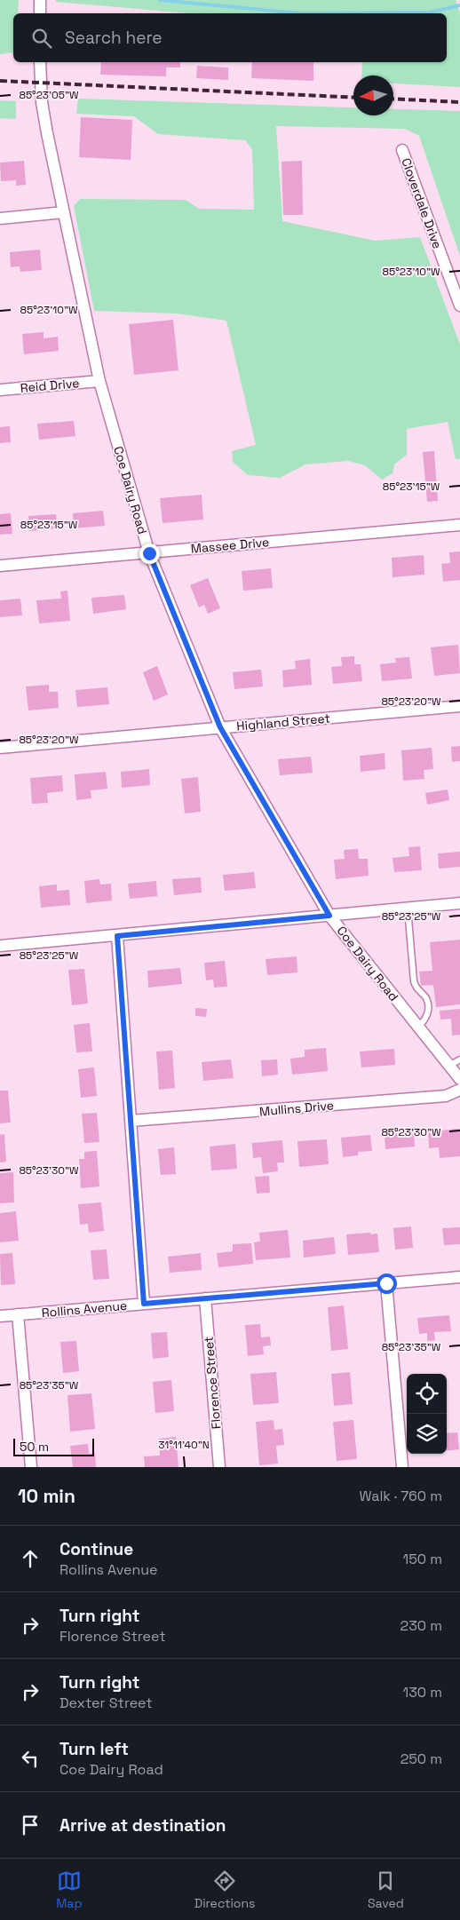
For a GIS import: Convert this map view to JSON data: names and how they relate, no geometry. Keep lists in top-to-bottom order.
{
  "streets": {
    "street": [
      "Cloverdale Drive",
      "Reid Drive",
      "Coe Dairy Road",
      "Massee Drive",
      "Highland Street",
      "Mullins Drive",
      "Rollins Avenue",
      "Florence Street"
    ]
  },
  "crossings": [
    ["Reid Drive", "Coe Dairy Road"],
    ["Coe Dairy Road", "Massee Drive"],
    ["Coe Dairy Road", "Highland Street"],
    ["Rollins Avenue", "Florence Street"]
  ],
  "scale_bar": "50 m",
  "north": "left",
  "page": {
    "search": "Search here",
    "scale": "50 m",
    "heading": ["10 min", "Walk · 760 m"],
    "list": [
      ["Continue", "Rollins Avenue", "150 m"],
      ["Turn right", "Florence Street", "230 m"],
      ["Turn right", "Dexter Street", "130 m"],
      ["Turn left", "Coe Dairy Road", "250 m"],
      "Arrive at destination"
    ],
    "nav": ["Map", "Directions", "Saved"]
  },
  "coordinates": [
    "85°23'05\"W",
    "85°23'10\"W",
    "85°23'15\"W",
    "85°23'20\"W",
    "85°23'25\"W",
    "85°23'30\"W",
    "85°23'35\"W",
    "31°11'40\"N"
  ]
}
